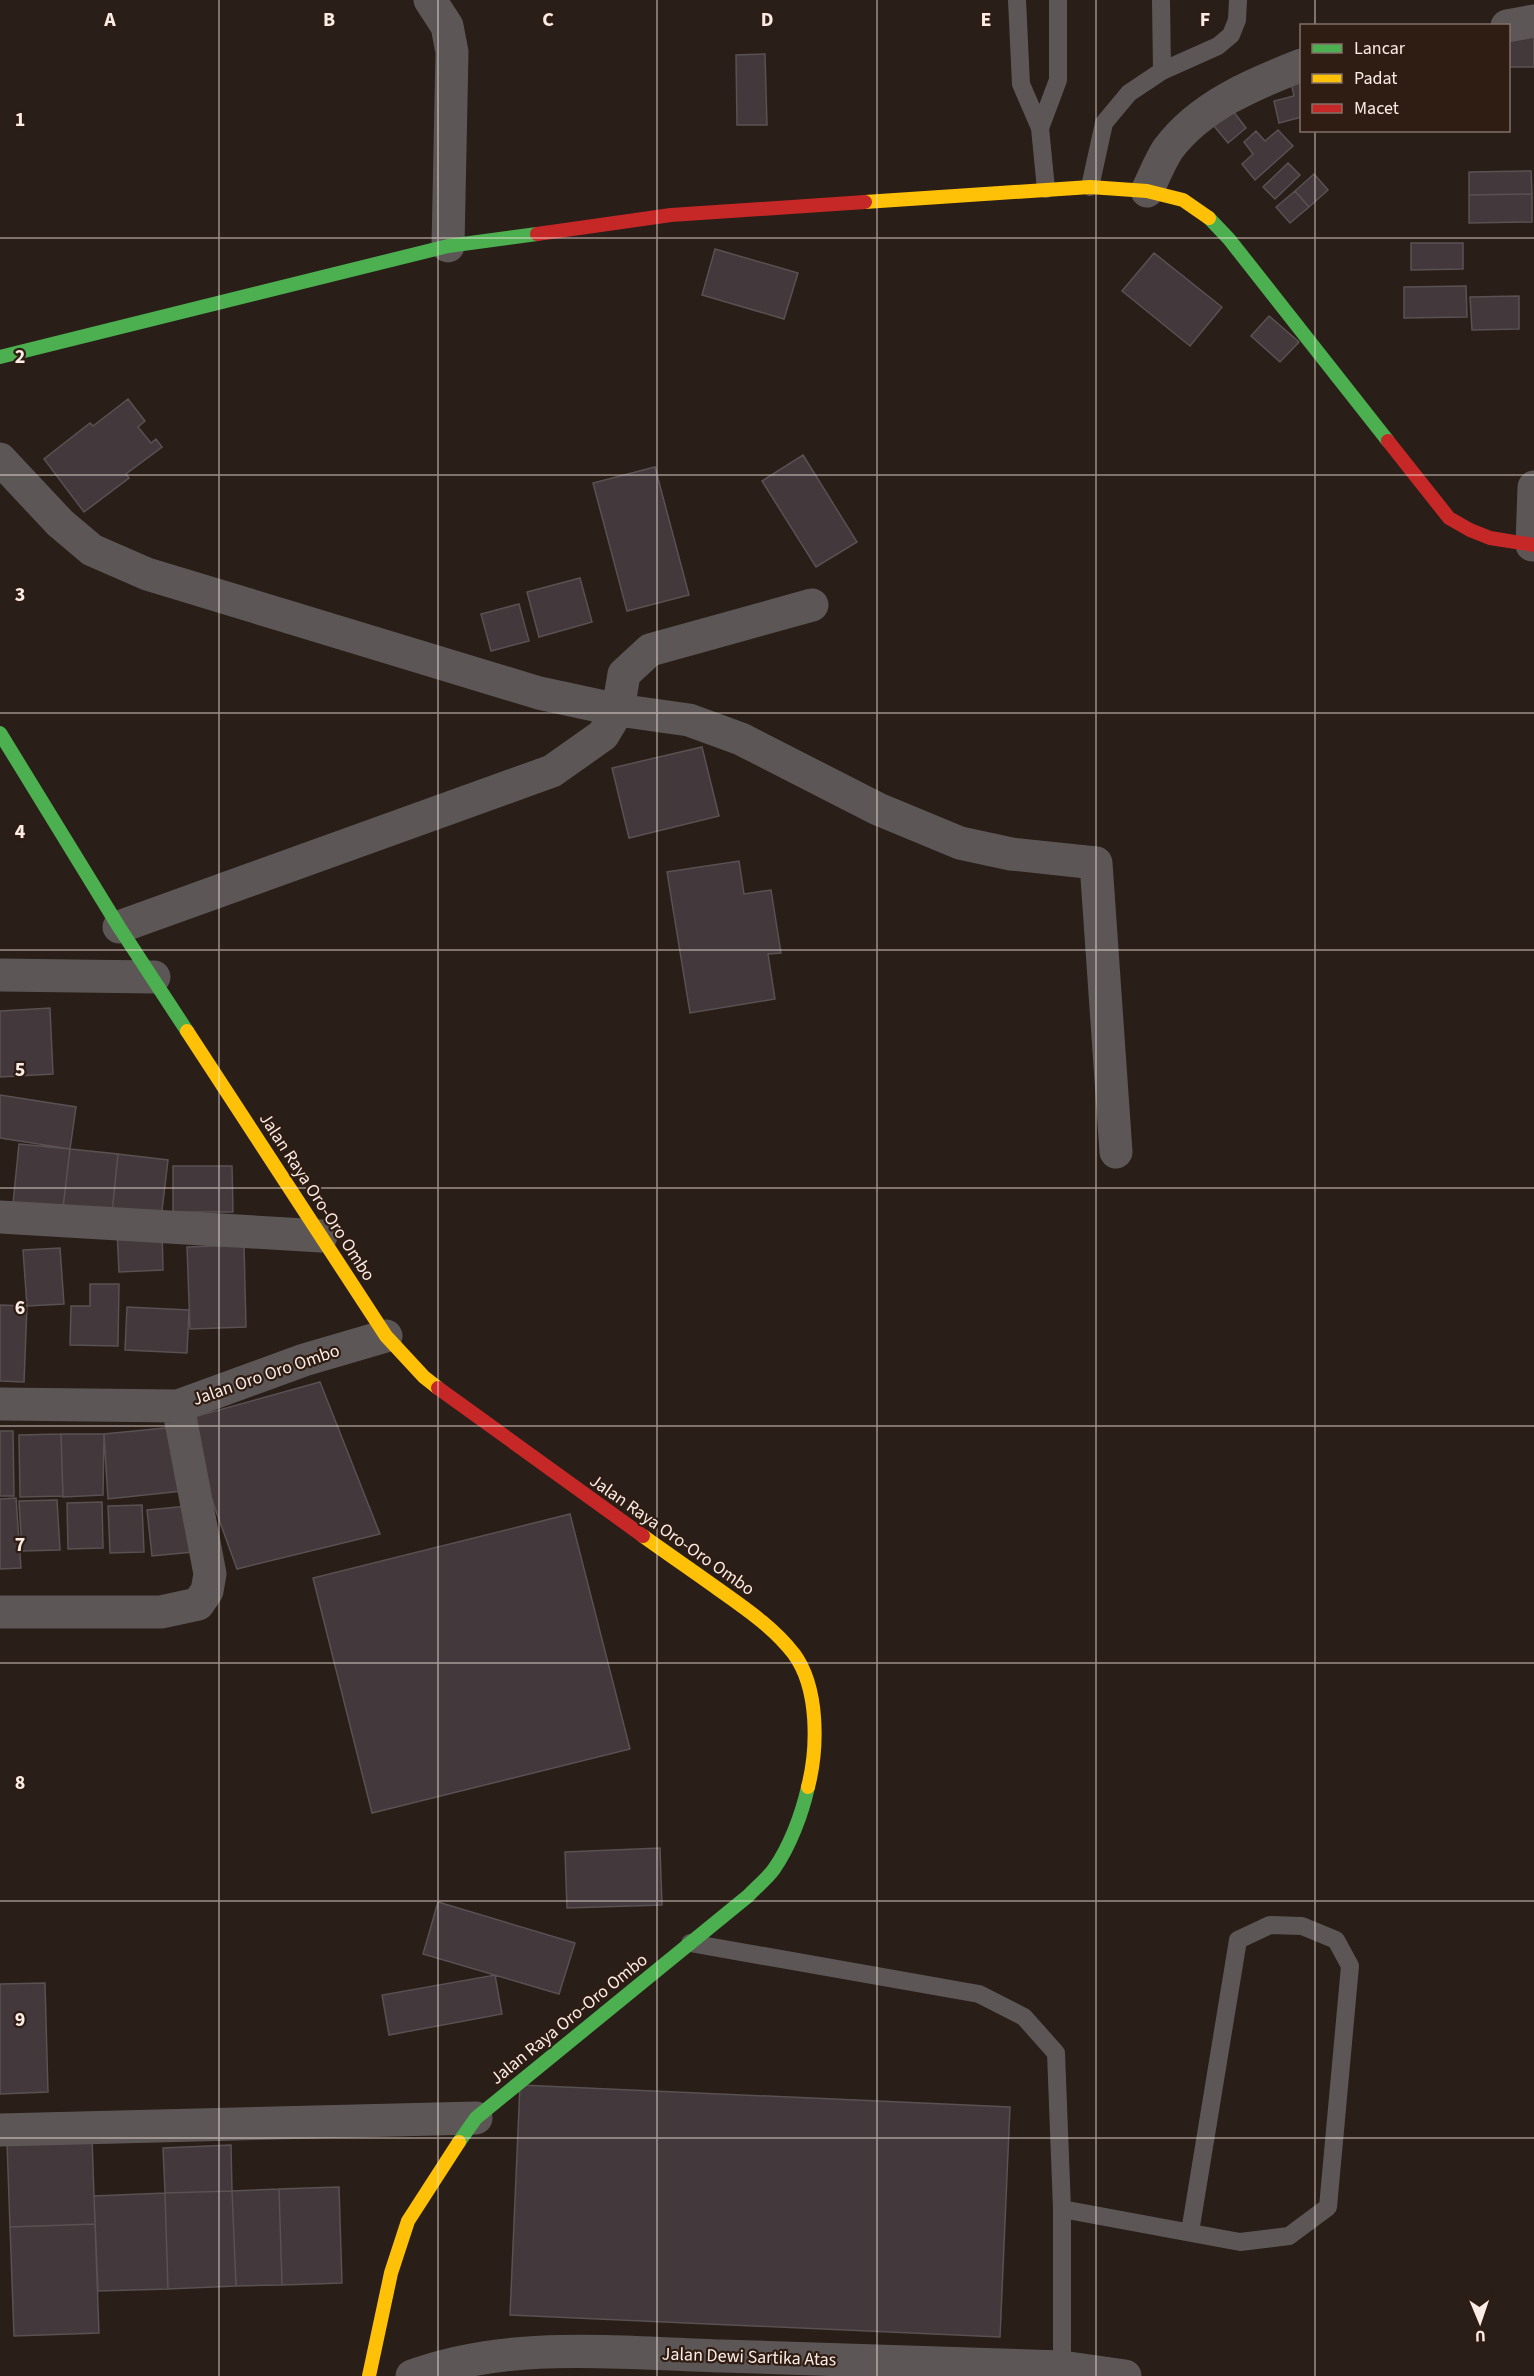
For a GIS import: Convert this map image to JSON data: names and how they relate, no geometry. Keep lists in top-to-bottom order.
{
  "streets": {
    "main road": ["Jalan Raya Oro-Oro Ombo"],
    "street": ["Jalan Oro Oro Ombo", "Jalan Dewi Sartika Atas"]
  },
  "crossings": [
    ["Jalan Raya Oro-Oro Ombo", "Jalan Oro Oro Ombo"]
  ],
  "legend": ["Lancar", "Padat", "Macet"],
  "north": "bottom",
  "grid": {
    "columns": [
      "A",
      "B",
      "C",
      "D",
      "E",
      "F"
    ],
    "rows": [
      "1",
      "2",
      "3",
      "4",
      "5",
      "6",
      "7",
      "8",
      "9"
    ]
  }
}
